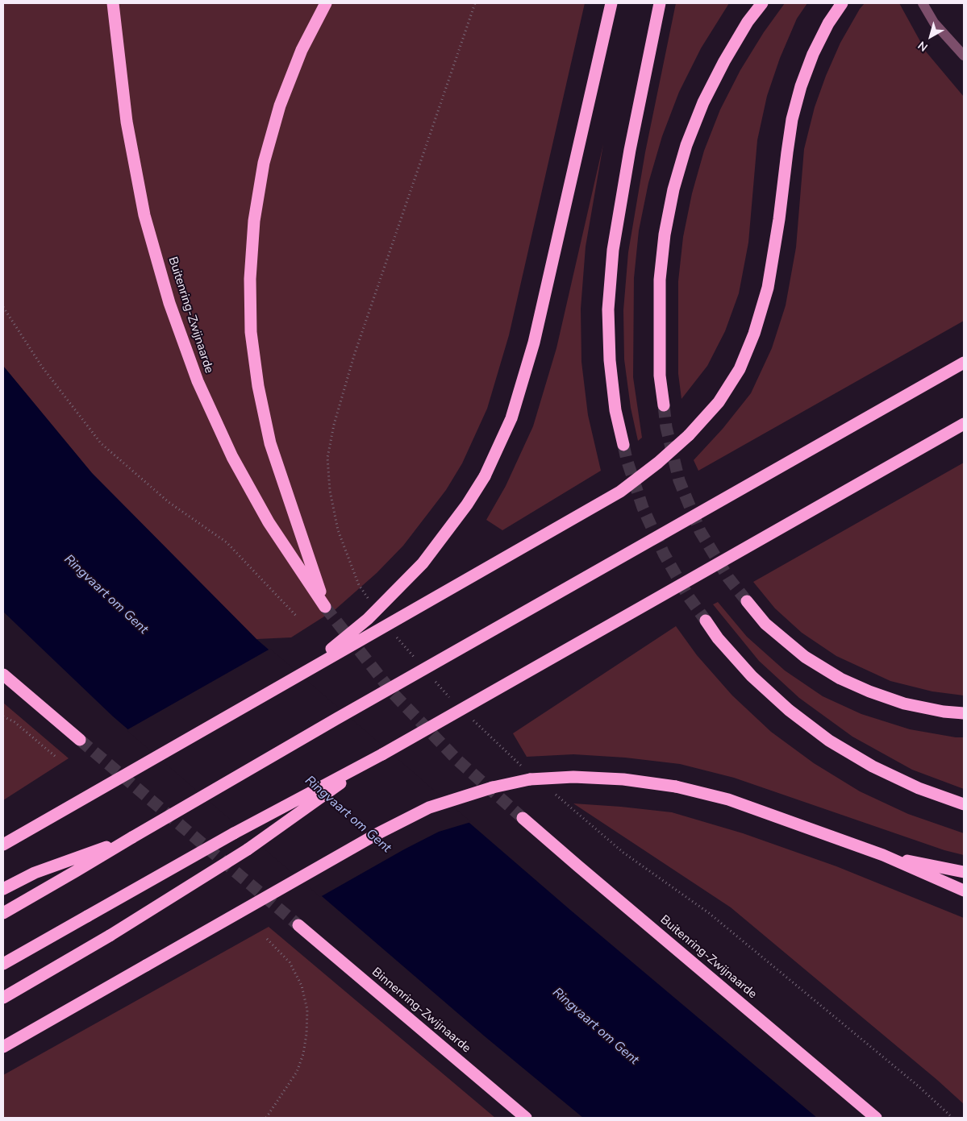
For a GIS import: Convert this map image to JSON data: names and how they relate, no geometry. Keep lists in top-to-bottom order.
{
  "streets": {
    "highway": ["Buitenring-Zwijnaarde", "Binnenring-Zwijnaarde"]
  },
  "water": ["Ringvaart om Gent"],
  "north": "bottom left"
}
